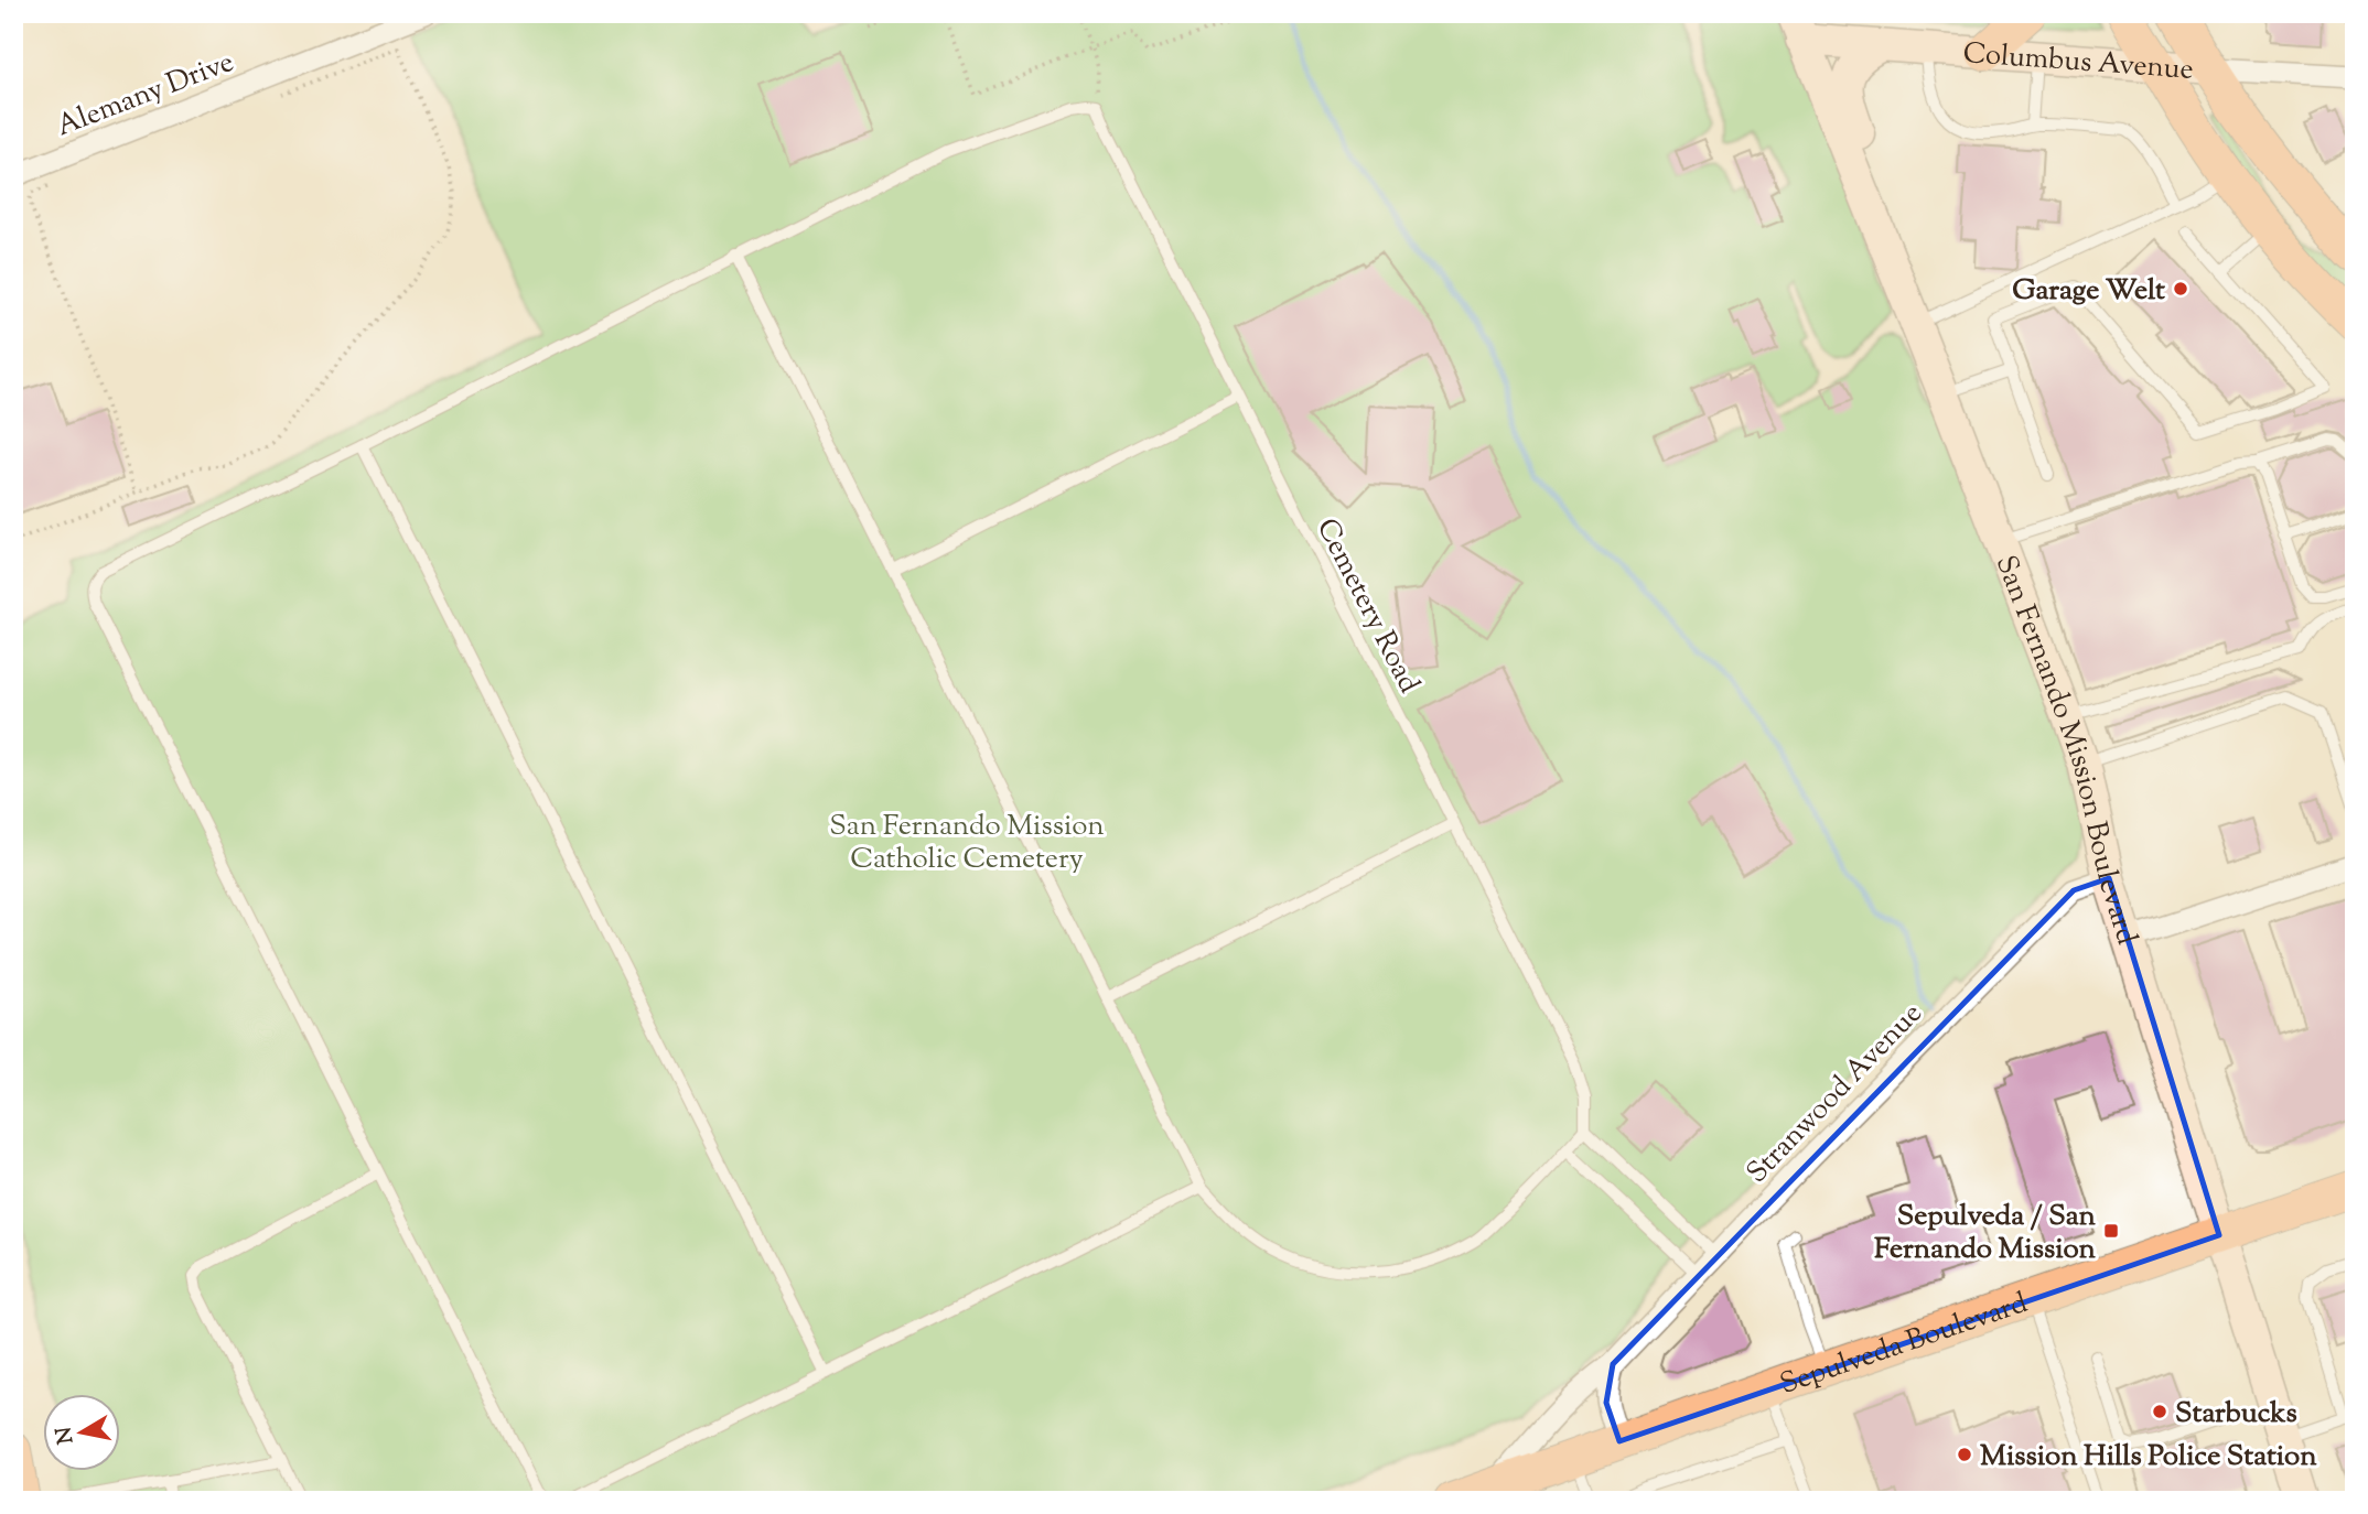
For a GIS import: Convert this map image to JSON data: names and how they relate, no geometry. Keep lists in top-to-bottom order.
{
  "streets": {
    "main road": ["Columbus Avenue", "San Fernando Mission Boulevard", "Sepulveda Boulevard"],
    "street": ["Alemany Drive", "Stranwood Avenue"],
    "lane": ["Cemetery Road"]
  },
  "crossings": [
    ["Columbus Avenue", "San Fernando Mission Boulevard"],
    ["San Fernando Mission Boulevard", "Stranwood Avenue"],
    ["San Fernando Mission Boulevard", "Sepulveda Boulevard"],
    ["Stranwood Avenue", "Sepulveda Boulevard"]
  ],
  "parks": ["San Fernando Mission Catholic Cemetery"],
  "places": {
    "other": ["Garage Welt", "Starbucks", "Mission Hills Police Station"],
    "transit": ["Sepulveda / San Fernando Mission"]
  },
  "north": "left"
}
